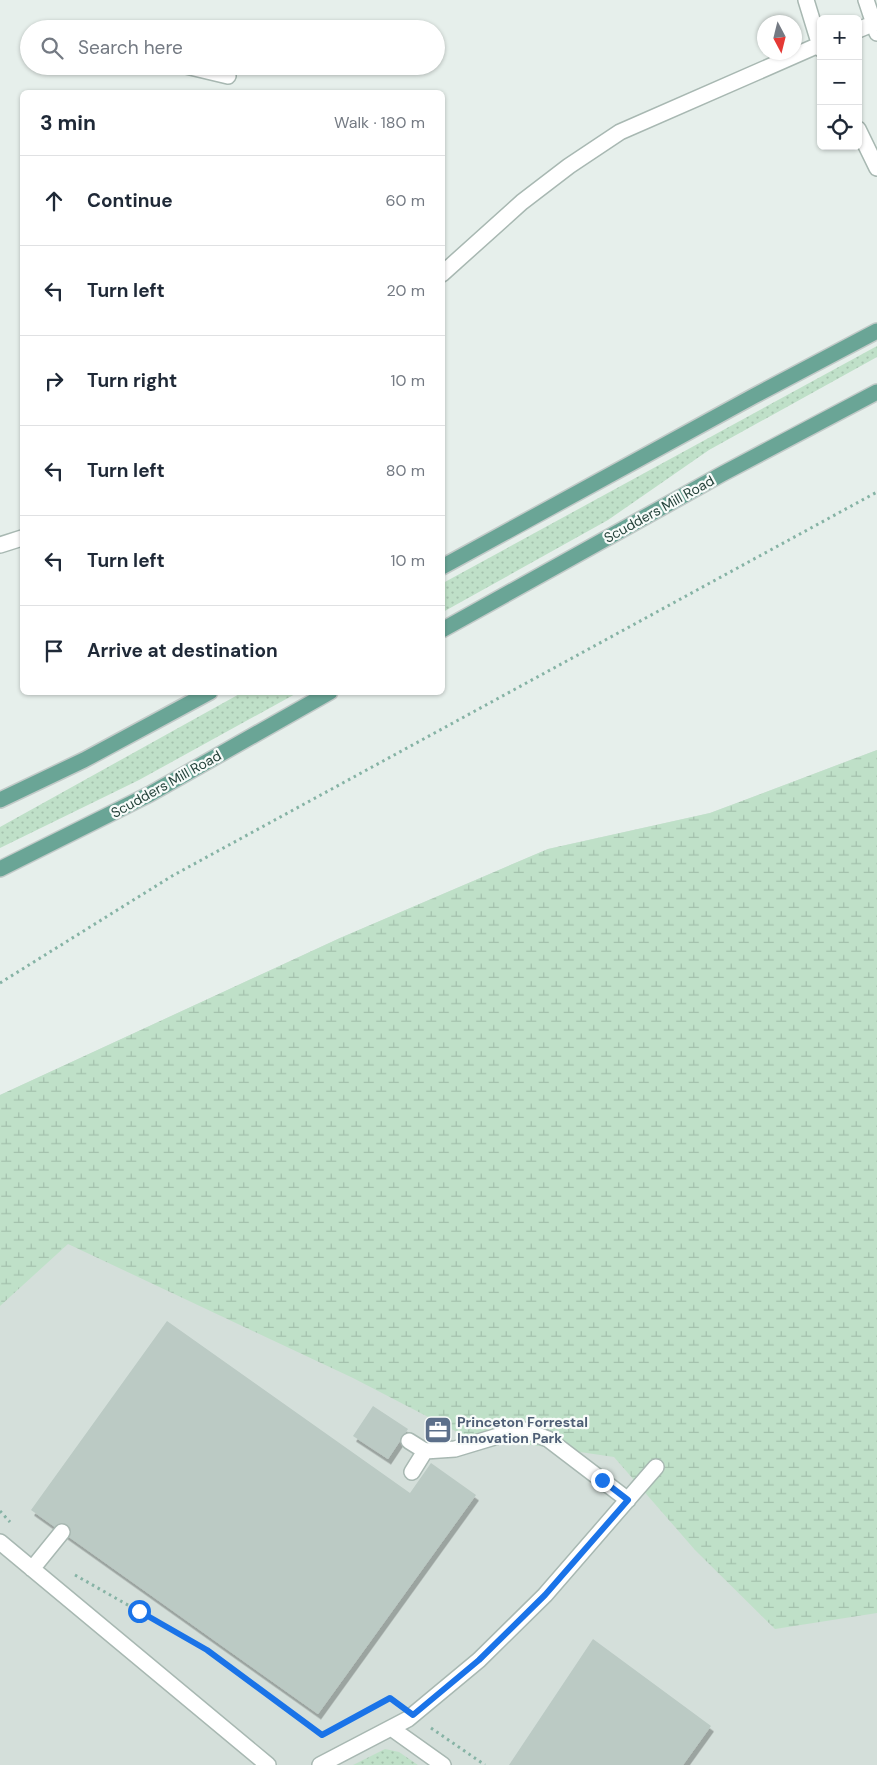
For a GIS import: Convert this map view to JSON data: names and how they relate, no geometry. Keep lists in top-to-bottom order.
{
  "streets": {
    "main road": ["Scudders Mill Road"]
  },
  "places": {
    "office": ["Princeton Forrestal Innovation Park"]
  },
  "north": "bottom",
  "page": {
    "map_buttons": ["+", "−"],
    "search": "Search here",
    "heading": ["3 min", "Walk · 180 m"],
    "list": [
      ["Continue", "60 m"],
      ["Turn left", "20 m"],
      ["Turn right", "10 m"],
      ["Turn left", "80 m"],
      ["Turn left", "10 m"],
      "Arrive at destination"
    ]
  }
}
